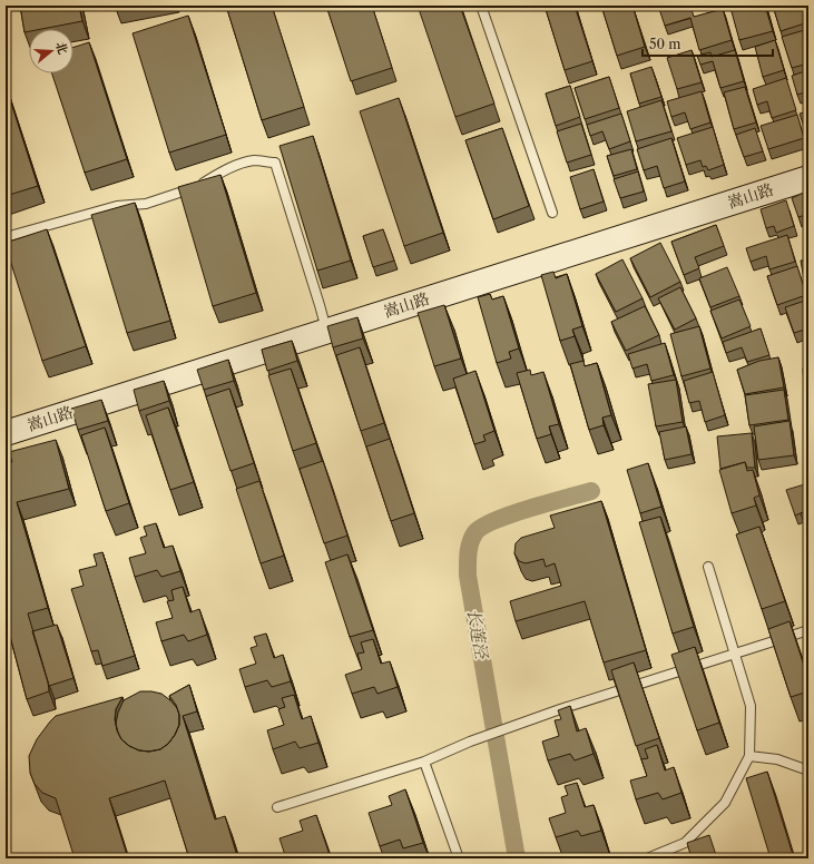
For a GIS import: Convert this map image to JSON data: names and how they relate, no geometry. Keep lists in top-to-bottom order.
{
  "streets": {
    "street": ["嵩山路"]
  },
  "water": ["长莲泾"],
  "scale_bar": "50 m",
  "north": "right"
}
